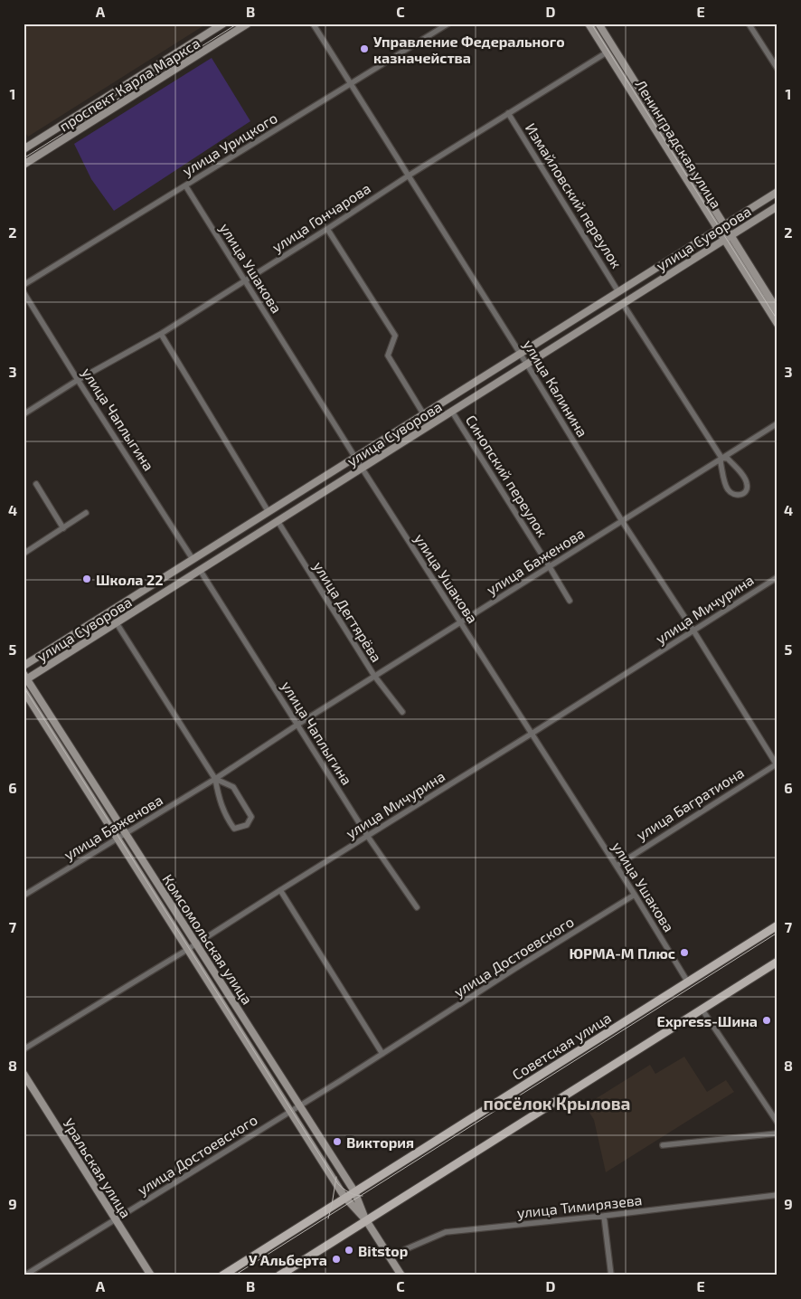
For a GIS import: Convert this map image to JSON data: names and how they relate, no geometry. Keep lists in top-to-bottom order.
{
  "streets": {
    "main road": [
      "проспект Карла Маркса",
      "Ленинградская улица",
      "улица Суворова",
      "Комсомольская улица",
      "Советская улица",
      "Уральская улица"
    ],
    "street": [
      "улица Урицкого",
      "Измайловский переулок",
      "улица Гончарова",
      "улица Ушакова",
      "улица Калинина",
      "улица Чаплыгина",
      "Синопский переулок",
      "улица Баженова",
      "улица Мичурина",
      "улица Дегтярёва",
      "улица Багратиона",
      "улица Достоевского",
      "улица Тимирязева"
    ]
  },
  "crossings": [
    ["улица Урицкого", "улица Ушакова"],
    ["улица Урицкого", "улица Калинина"],
    ["Ленинградская улица", "улица Гончарова"],
    ["Ленинградская улица", "улица Суворова"],
    ["Измайловский переулок", "улица Гончарова"],
    ["Измайловский переулок", "улица Суворова"],
    ["улица Гончарова", "улица Ушакова"],
    ["улица Гончарова", "улица Калинина"],
    ["улица Гончарова", "улица Чаплыгина"],
    ["улица Суворова", "улица Ушакова"],
    ["улица Суворова", "улица Калинина"],
    ["улица Суворова", "улица Чаплыгина"],
    ["улица Суворова", "Синопский переулок"],
    ["улица Суворова", "улица Дегтярёва"],
    ["улица Суворова", "Комсомольская улица"],
    ["улица Ушакова", "улица Баженова"],
    ["улица Ушакова", "улица Мичурина"],
    ["улица Ушакова", "улица Багратиона"],
    ["улица Ушакова", "улица Достоевского"],
    ["улица Ушакова", "Советская улица"],
    ["улица Калинина", "улица Баженова"],
    ["улица Калинина", "улица Мичурина"],
    ["улица Калинина", "улица Багратиона"],
    ["улица Чаплыгина", "улица Баженова"],
    ["улица Чаплыгина", "улица Мичурина"],
    ["Синопский переулок", "улица Баженова"],
    ["улица Баженова", "улица Дегтярёва"],
    ["улица Баженова", "Комсомольская улица"],
    ["улица Мичурина", "Комсомольская улица"],
    ["Комсомольская улица", "улица Достоевского"],
    ["Комсомольская улица", "Советская улица"],
    ["Комсомольская улица", "улица Тимирязева"],
    ["улица Достоевского", "Уральская улица"]
  ],
  "districts": ["посёлок Крылова"],
  "places": [
    "Управление Федерального казначейства",
    "Школа 22",
    "ЮРМА-М Плюс",
    "Express-Шина",
    "Виктория",
    "Bitstop",
    "У Альберта"
  ],
  "grid": {
    "columns": [
      "A",
      "B",
      "C",
      "D",
      "E"
    ],
    "rows": [
      "1",
      "2",
      "3",
      "4",
      "5",
      "6",
      "7",
      "8",
      "9"
    ]
  }
}
